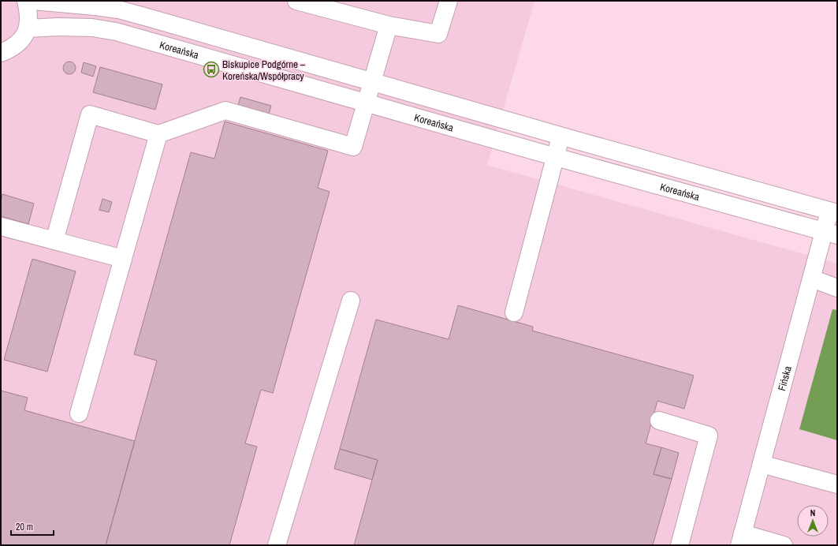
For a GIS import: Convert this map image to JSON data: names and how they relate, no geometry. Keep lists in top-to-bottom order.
{
  "streets": {
    "street": ["Koreańska", "Fińska"]
  },
  "crossings": [
    ["Koreańska", "Fińska"]
  ],
  "places": {
    "bus stop": ["Biskupice Podgórne – Koreńska/Współpracy"]
  },
  "scale_bar": "20 m",
  "north": "top"
}
